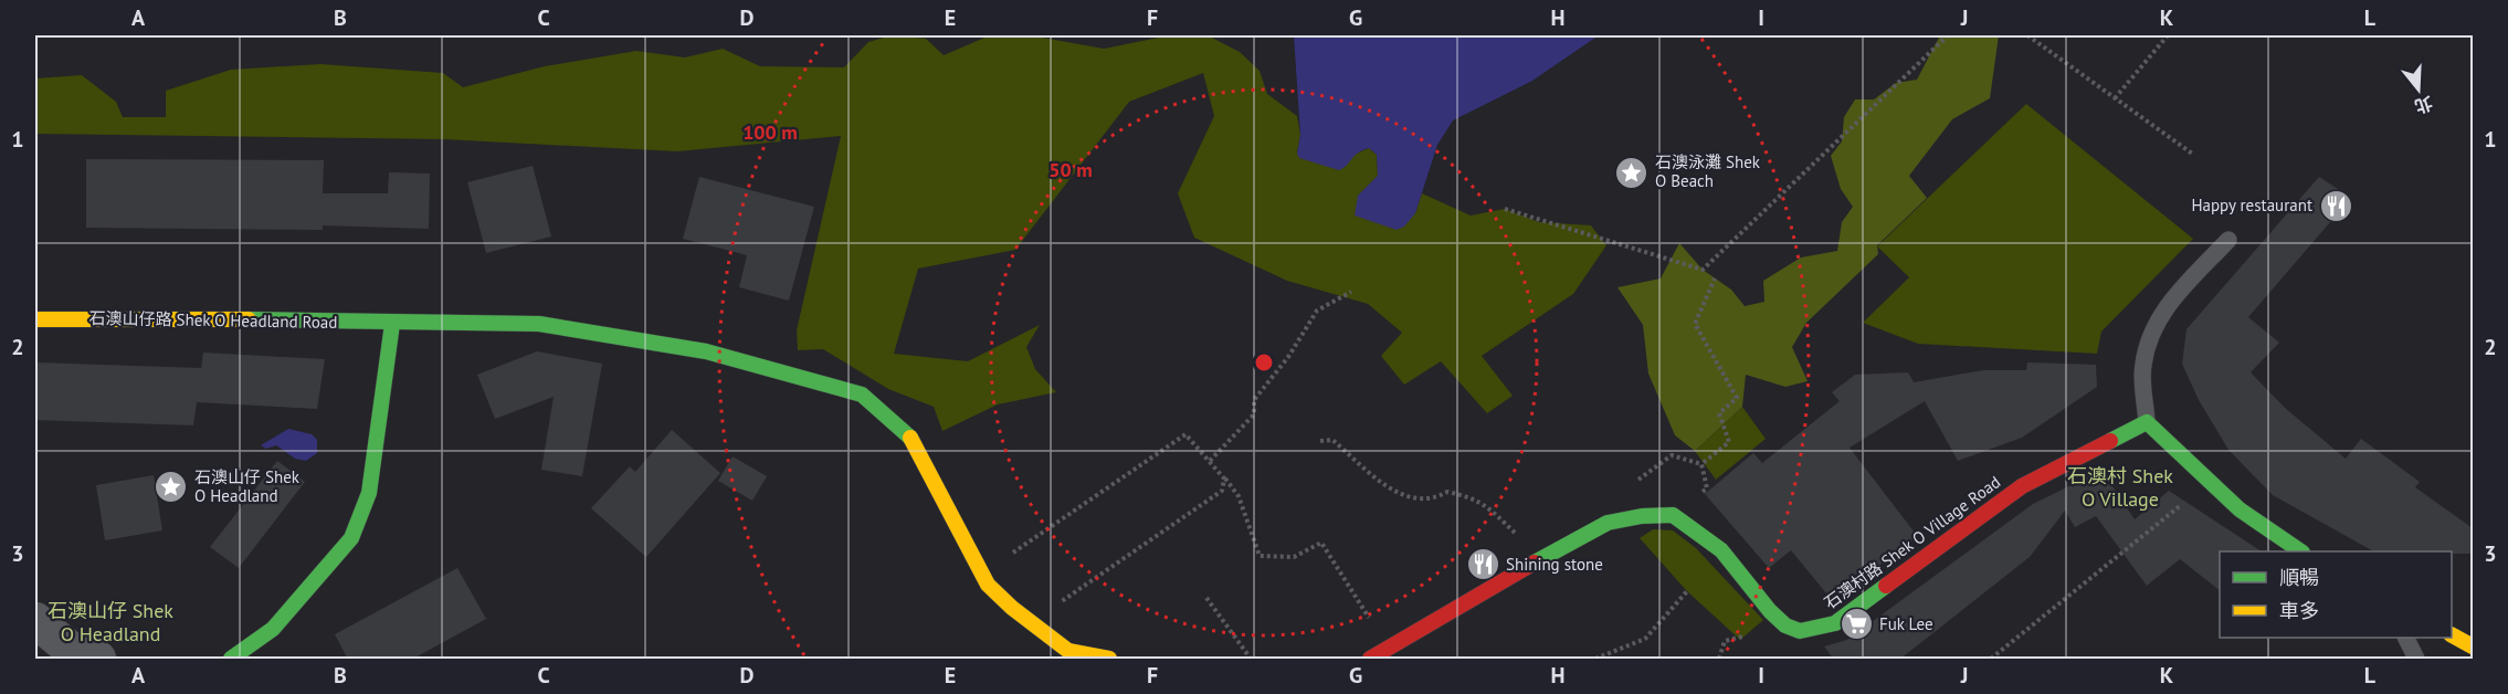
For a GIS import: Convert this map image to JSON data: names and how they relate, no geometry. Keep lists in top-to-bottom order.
{
  "streets": {
    "street": ["石澳山仔路 Shek O Headland Road", "石澳村路 Shek O Village Road"]
  },
  "districts": ["石澳村 Shek O Village", "石澳山仔 Shek O Headland"],
  "places": {
    "place": ["石澳泳灘 Shek O Beach", "石澳山仔 Shek O Headland"],
    "restaurant": ["Happy restaurant", "Shining stone"],
    "supermarket": ["Fuk Lee"]
  },
  "legend": ["順暢", "車多"],
  "north": "bottom",
  "grid": {
    "columns": [
      "A",
      "B",
      "C",
      "D",
      "E",
      "F",
      "G",
      "H",
      "I",
      "J",
      "K",
      "L"
    ],
    "rows": ["1", "2", "3"]
  },
  "rings": ["100 m", "50 m"]
}
